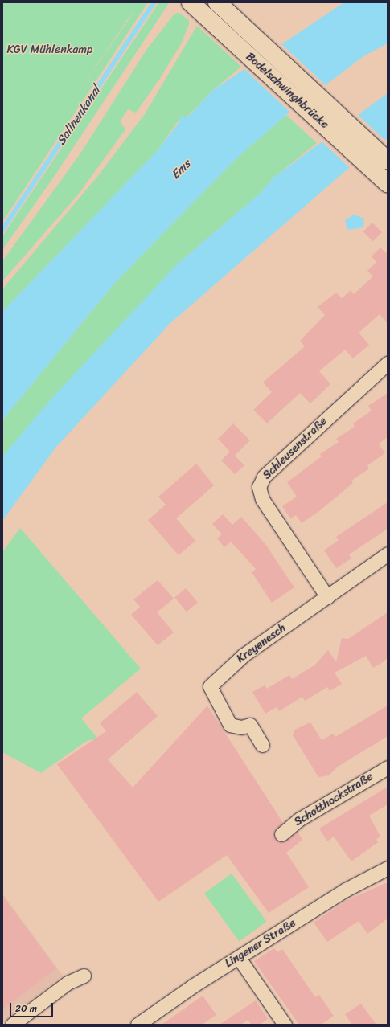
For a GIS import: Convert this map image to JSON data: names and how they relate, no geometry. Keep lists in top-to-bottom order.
{
  "streets": {
    "main road": ["Bodelschwinghbrücke"],
    "street": [
      "Schleusenstraße",
      "Kreyenesch",
      "Schotthockstraße",
      "Lingener Straße"
    ]
  },
  "crossings": [
    ["Schleusenstraße", "Kreyenesch"]
  ],
  "water": ["Salinenkanal", "Ems"],
  "parks": ["KGV Mühlenkamp"],
  "scale_bar": "20 m"
}
